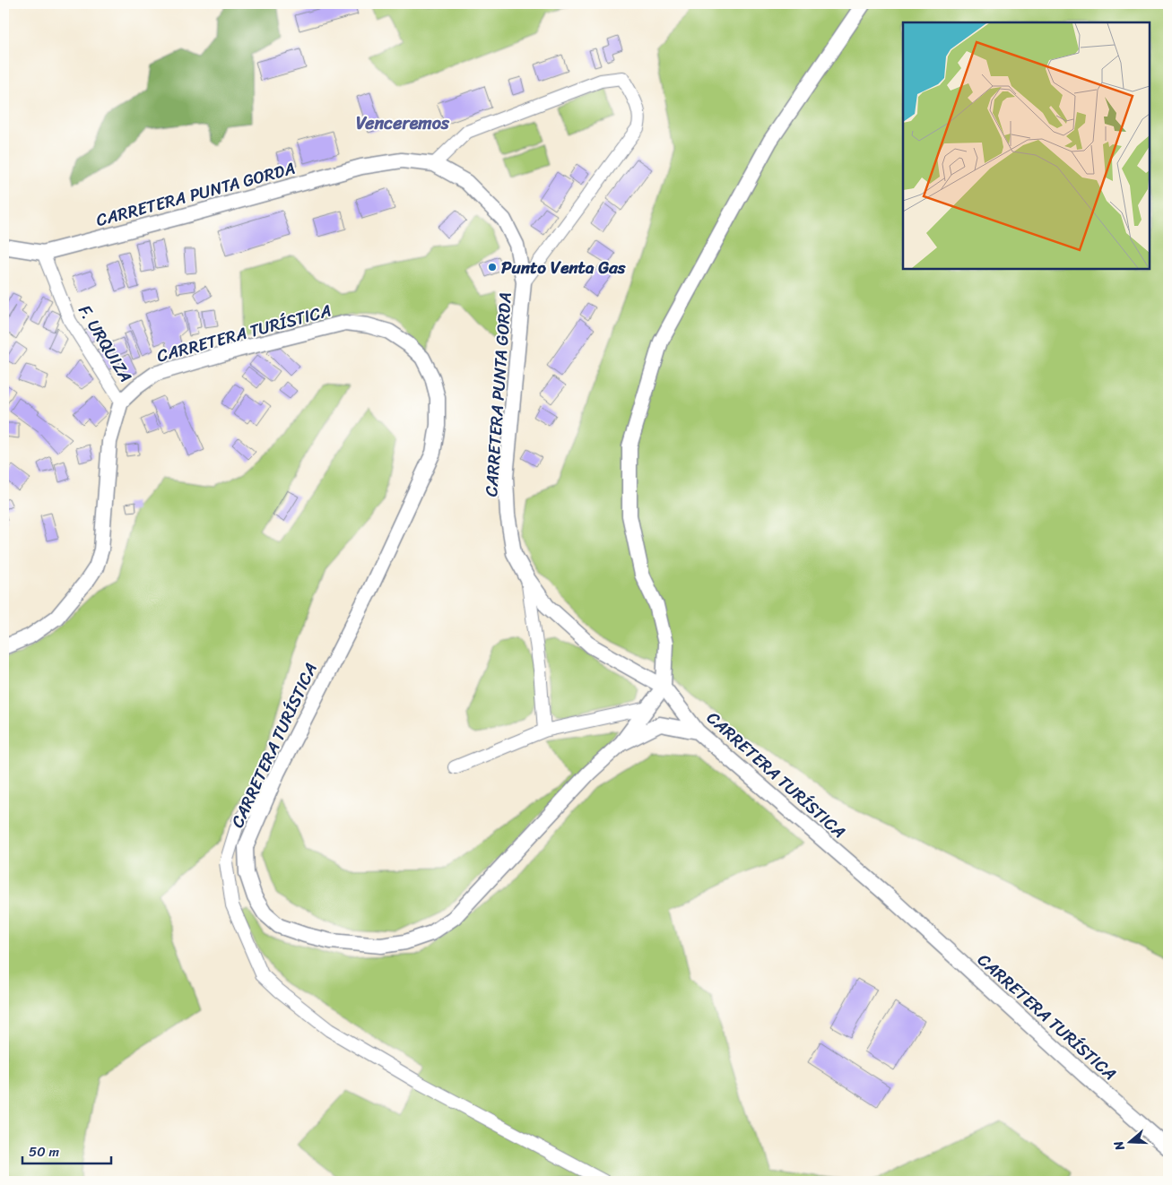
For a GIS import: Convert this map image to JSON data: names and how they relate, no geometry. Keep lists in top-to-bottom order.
{
  "streets": {
    "main road": ["CARRETERA PUNTA GORDA", "CARRETERA TURÍSTICA"],
    "street": ["F. URQUIZA"]
  },
  "crossings": [
    ["CARRETERA PUNTA GORDA", "CARRETERA TURÍSTICA"],
    ["CARRETERA PUNTA GORDA", "F. URQUIZA"],
    ["CARRETERA TURÍSTICA", "F. URQUIZA"]
  ],
  "districts": ["Venceremos"],
  "places": ["Punto Venta Gas"],
  "scale_bar": "50 m",
  "north": "left"
}
